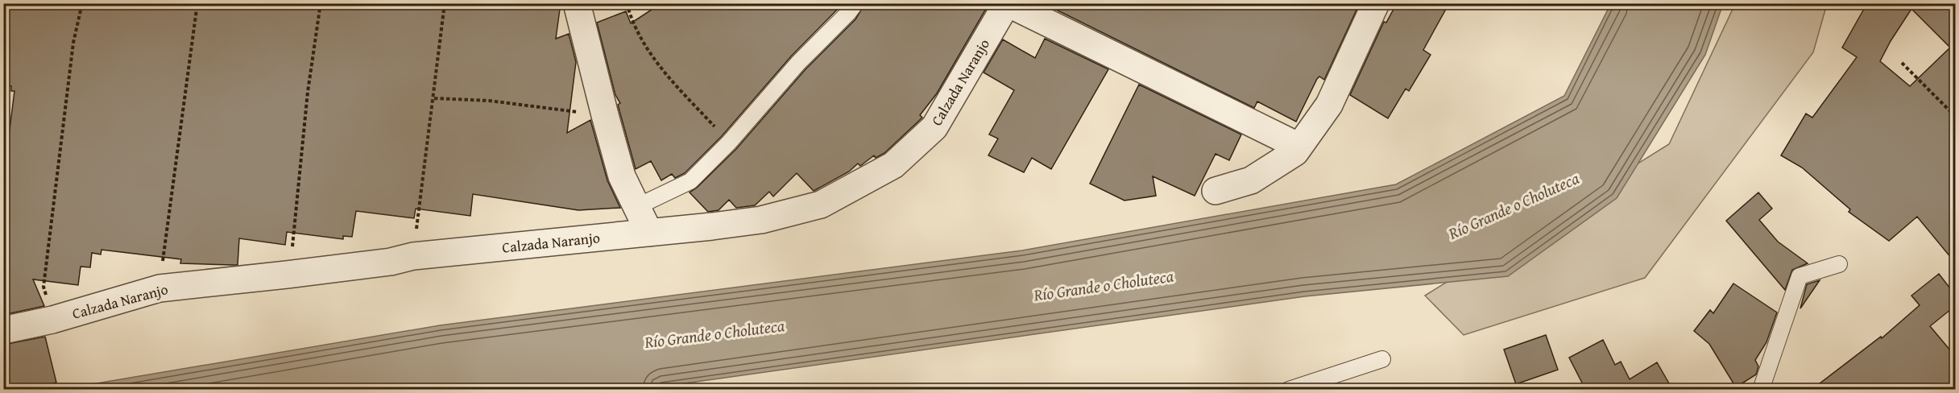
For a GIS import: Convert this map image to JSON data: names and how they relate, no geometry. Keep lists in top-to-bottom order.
{
  "streets": {
    "street": ["Calzada Naranjo"]
  },
  "water": ["Río Grande o Choluteca"]
}
